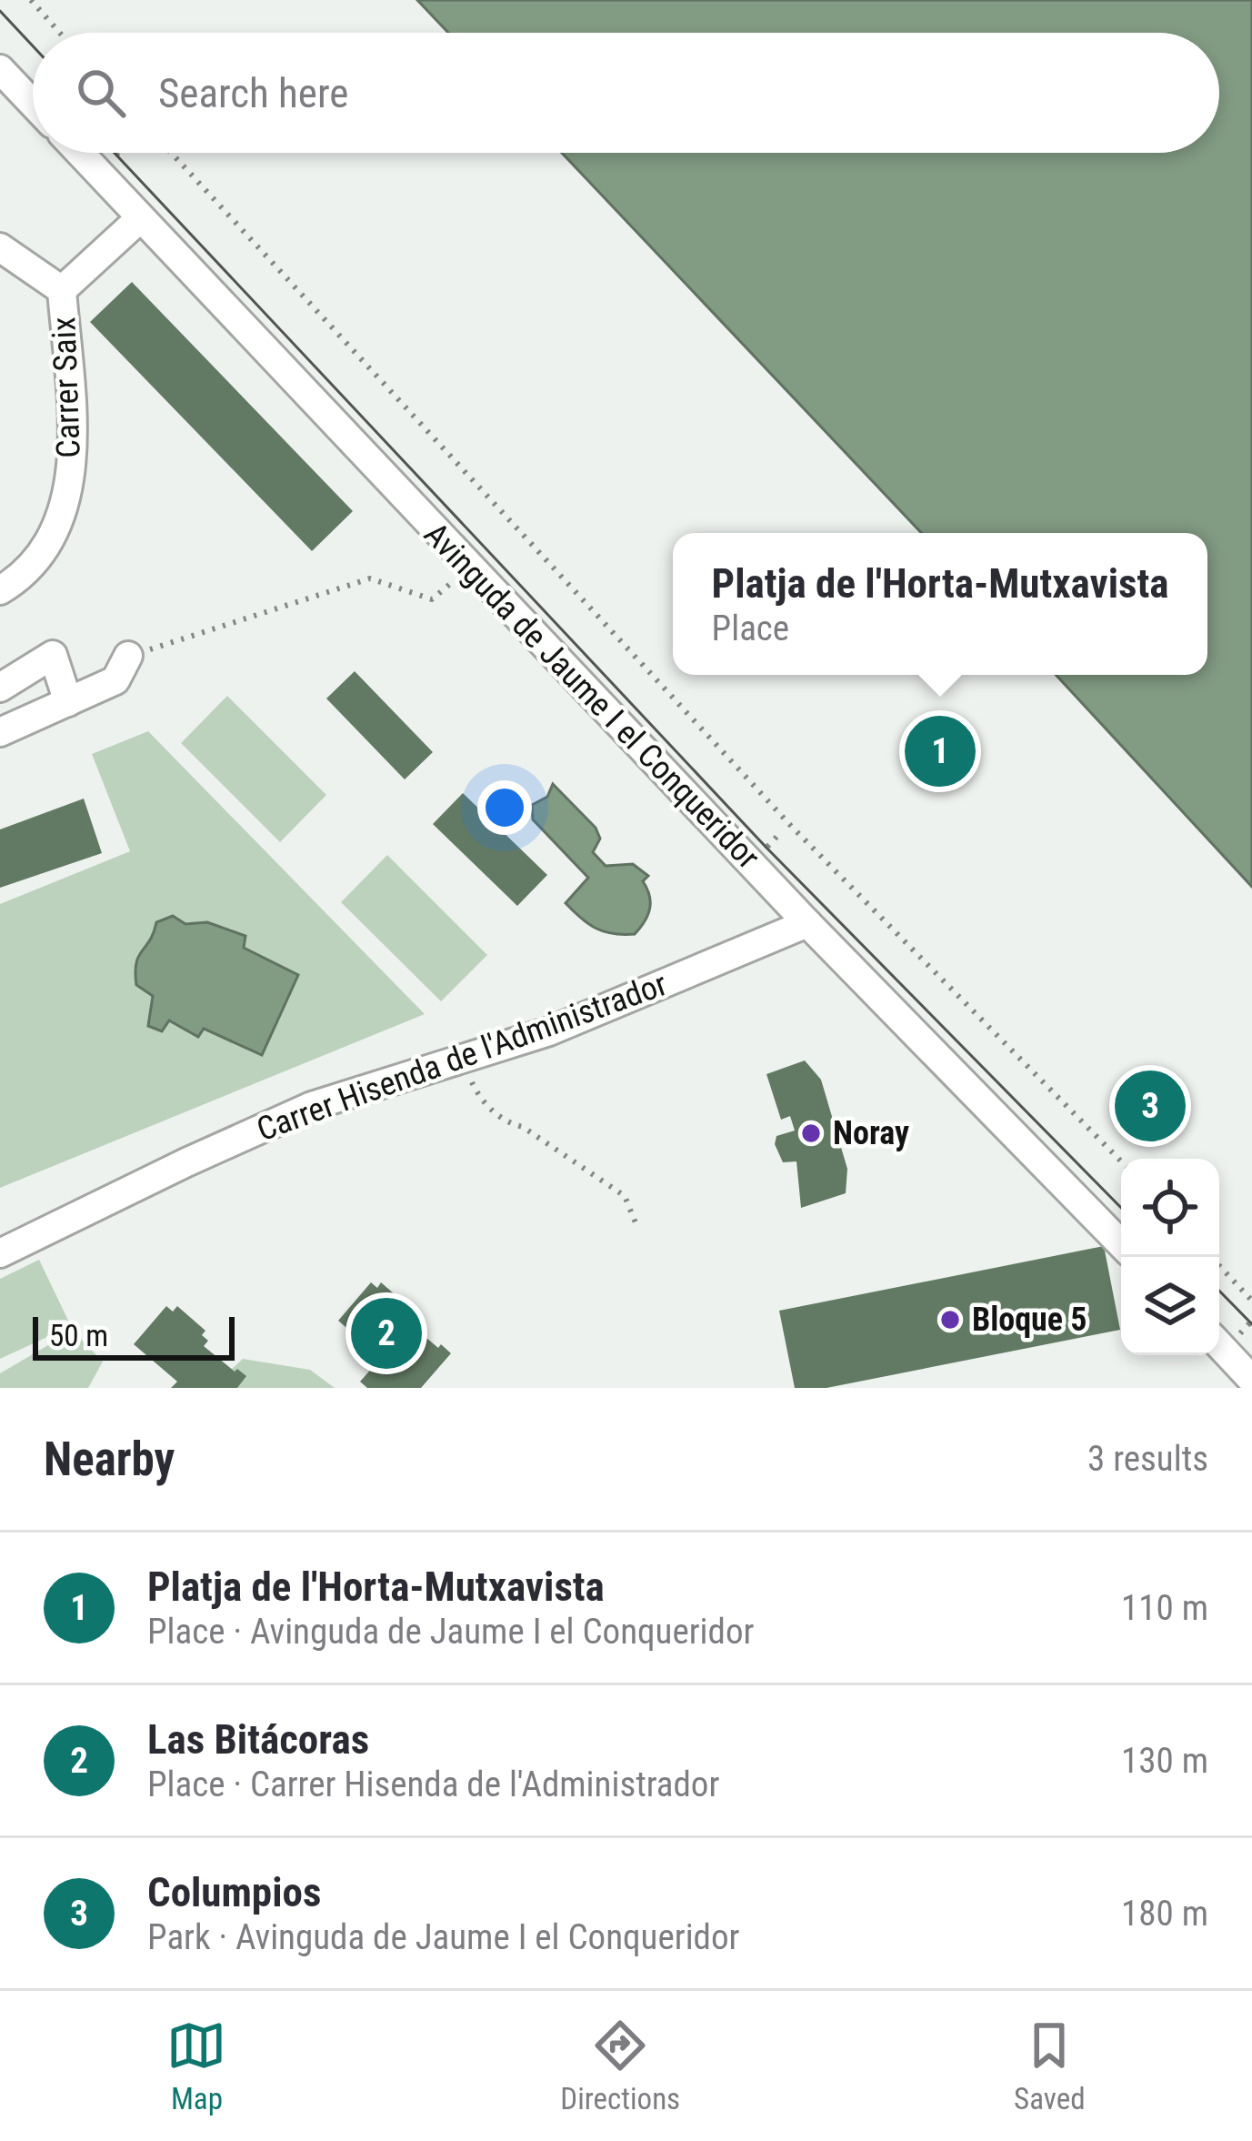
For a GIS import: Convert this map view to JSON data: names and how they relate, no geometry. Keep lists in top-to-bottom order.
{
  "streets": {
    "street": ["Carrer Saix", "Avinguda de Jaume I el Conqueridor", "Carrer Hisenda de l'Administrador"]
  },
  "crossings": [
    ["Avinguda de Jaume I el Conqueridor", "Carrer Hisenda de l'Administrador"]
  ],
  "places": ["Noray", "Bloque 5"],
  "scale_bar": "50 m",
  "page": {
    "search": "Search here",
    "popup": ["Platja de l'Horta-Mutxavista", "Place"],
    "pins": ["1", "3", "2"],
    "scale": "50 m",
    "heading": ["Nearby", "3 results"],
    "list": [
      {
        "mark": "1",
        "name": "Platja de l'Horta-Mutxavista",
        "note": "Place · Avinguda de Jaume I el Conqueridor",
        "value": "110 m"
      },
      {
        "mark": "2",
        "name": "Las Bitácoras",
        "note": "Place · Carrer Hisenda de l'Administrador",
        "value": "130 m"
      },
      {
        "mark": "3",
        "name": "Columpios",
        "note": "Park · Avinguda de Jaume I el Conqueridor",
        "value": "180 m"
      }
    ],
    "nav": ["Map", "Directions", "Saved"]
  }
}
